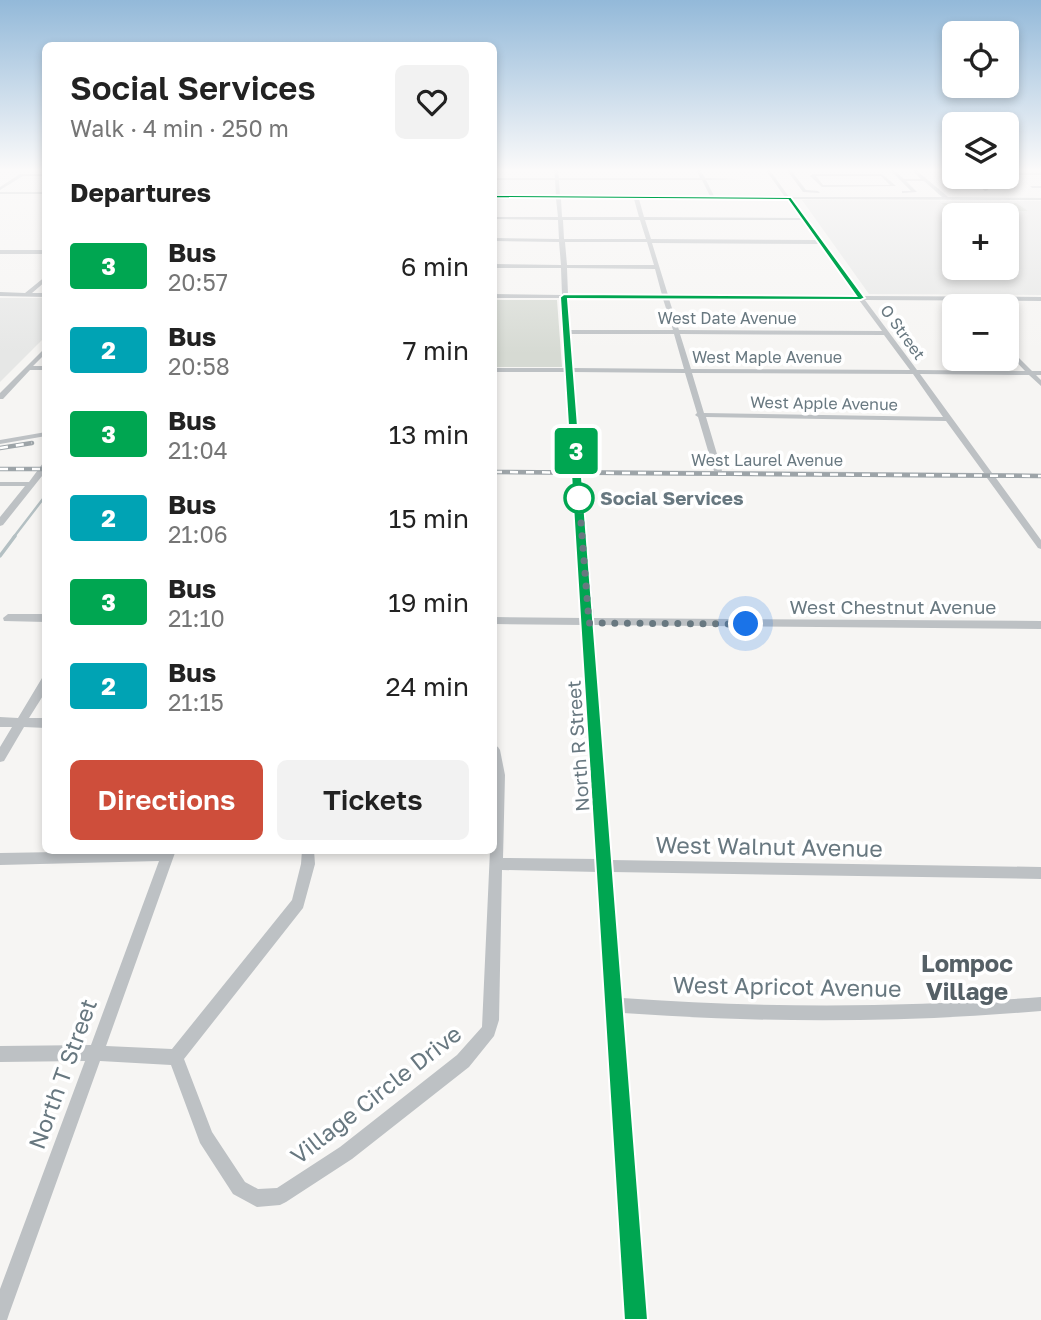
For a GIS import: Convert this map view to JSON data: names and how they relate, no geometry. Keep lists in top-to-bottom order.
{
  "streets": {
    "street": [
      "West Date Avenue",
      "O Street",
      "West Maple Avenue",
      "West Apple Avenue",
      "West Laurel Avenue",
      "West Chestnut Avenue",
      "North R Street",
      "West Walnut Avenue",
      "West Apricot Avenue",
      "North T Street",
      "Village Circle Drive"
    ]
  },
  "crossings": [
    ["West Date Avenue", "O Street"],
    ["West Date Avenue", "North R Street"],
    ["O Street", "West Maple Avenue"],
    ["O Street", "West Apple Avenue"],
    ["O Street", "West Laurel Avenue"],
    ["West Maple Avenue", "North R Street"],
    ["West Laurel Avenue", "North R Street"],
    ["West Chestnut Avenue", "North R Street"],
    ["North R Street", "West Walnut Avenue"],
    ["North R Street", "West Apricot Avenue"],
    ["West Walnut Avenue", "Village Circle Drive"]
  ],
  "districts": ["Lompoc Village"],
  "places": ["Social Services"],
  "lines": ["bus line 3"],
  "page": {
    "on_map": "3",
    "map_buttons": ["+", "−"],
    "heading": [
      ["Social Services", "Walk · 4 min · 250 m"],
      "Departures"
    ],
    "list": [
      {
        "mark": "3",
        "name": "Bus",
        "note": "20:57",
        "value": "6 min"
      },
      {
        "mark": "2",
        "name": "Bus",
        "note": "20:58",
        "value": "7 min"
      },
      {
        "mark": "3",
        "name": "Bus",
        "note": "21:04",
        "value": "13 min"
      },
      {
        "mark": "2",
        "name": "Bus",
        "note": "21:06",
        "value": "15 min"
      },
      {
        "mark": "3",
        "name": "Bus",
        "note": "21:10",
        "value": "19 min"
      },
      {
        "mark": "2",
        "name": "Bus",
        "note": "21:15",
        "value": "24 min"
      }
    ],
    "buttons": ["Directions", "Tickets"]
  }
}
